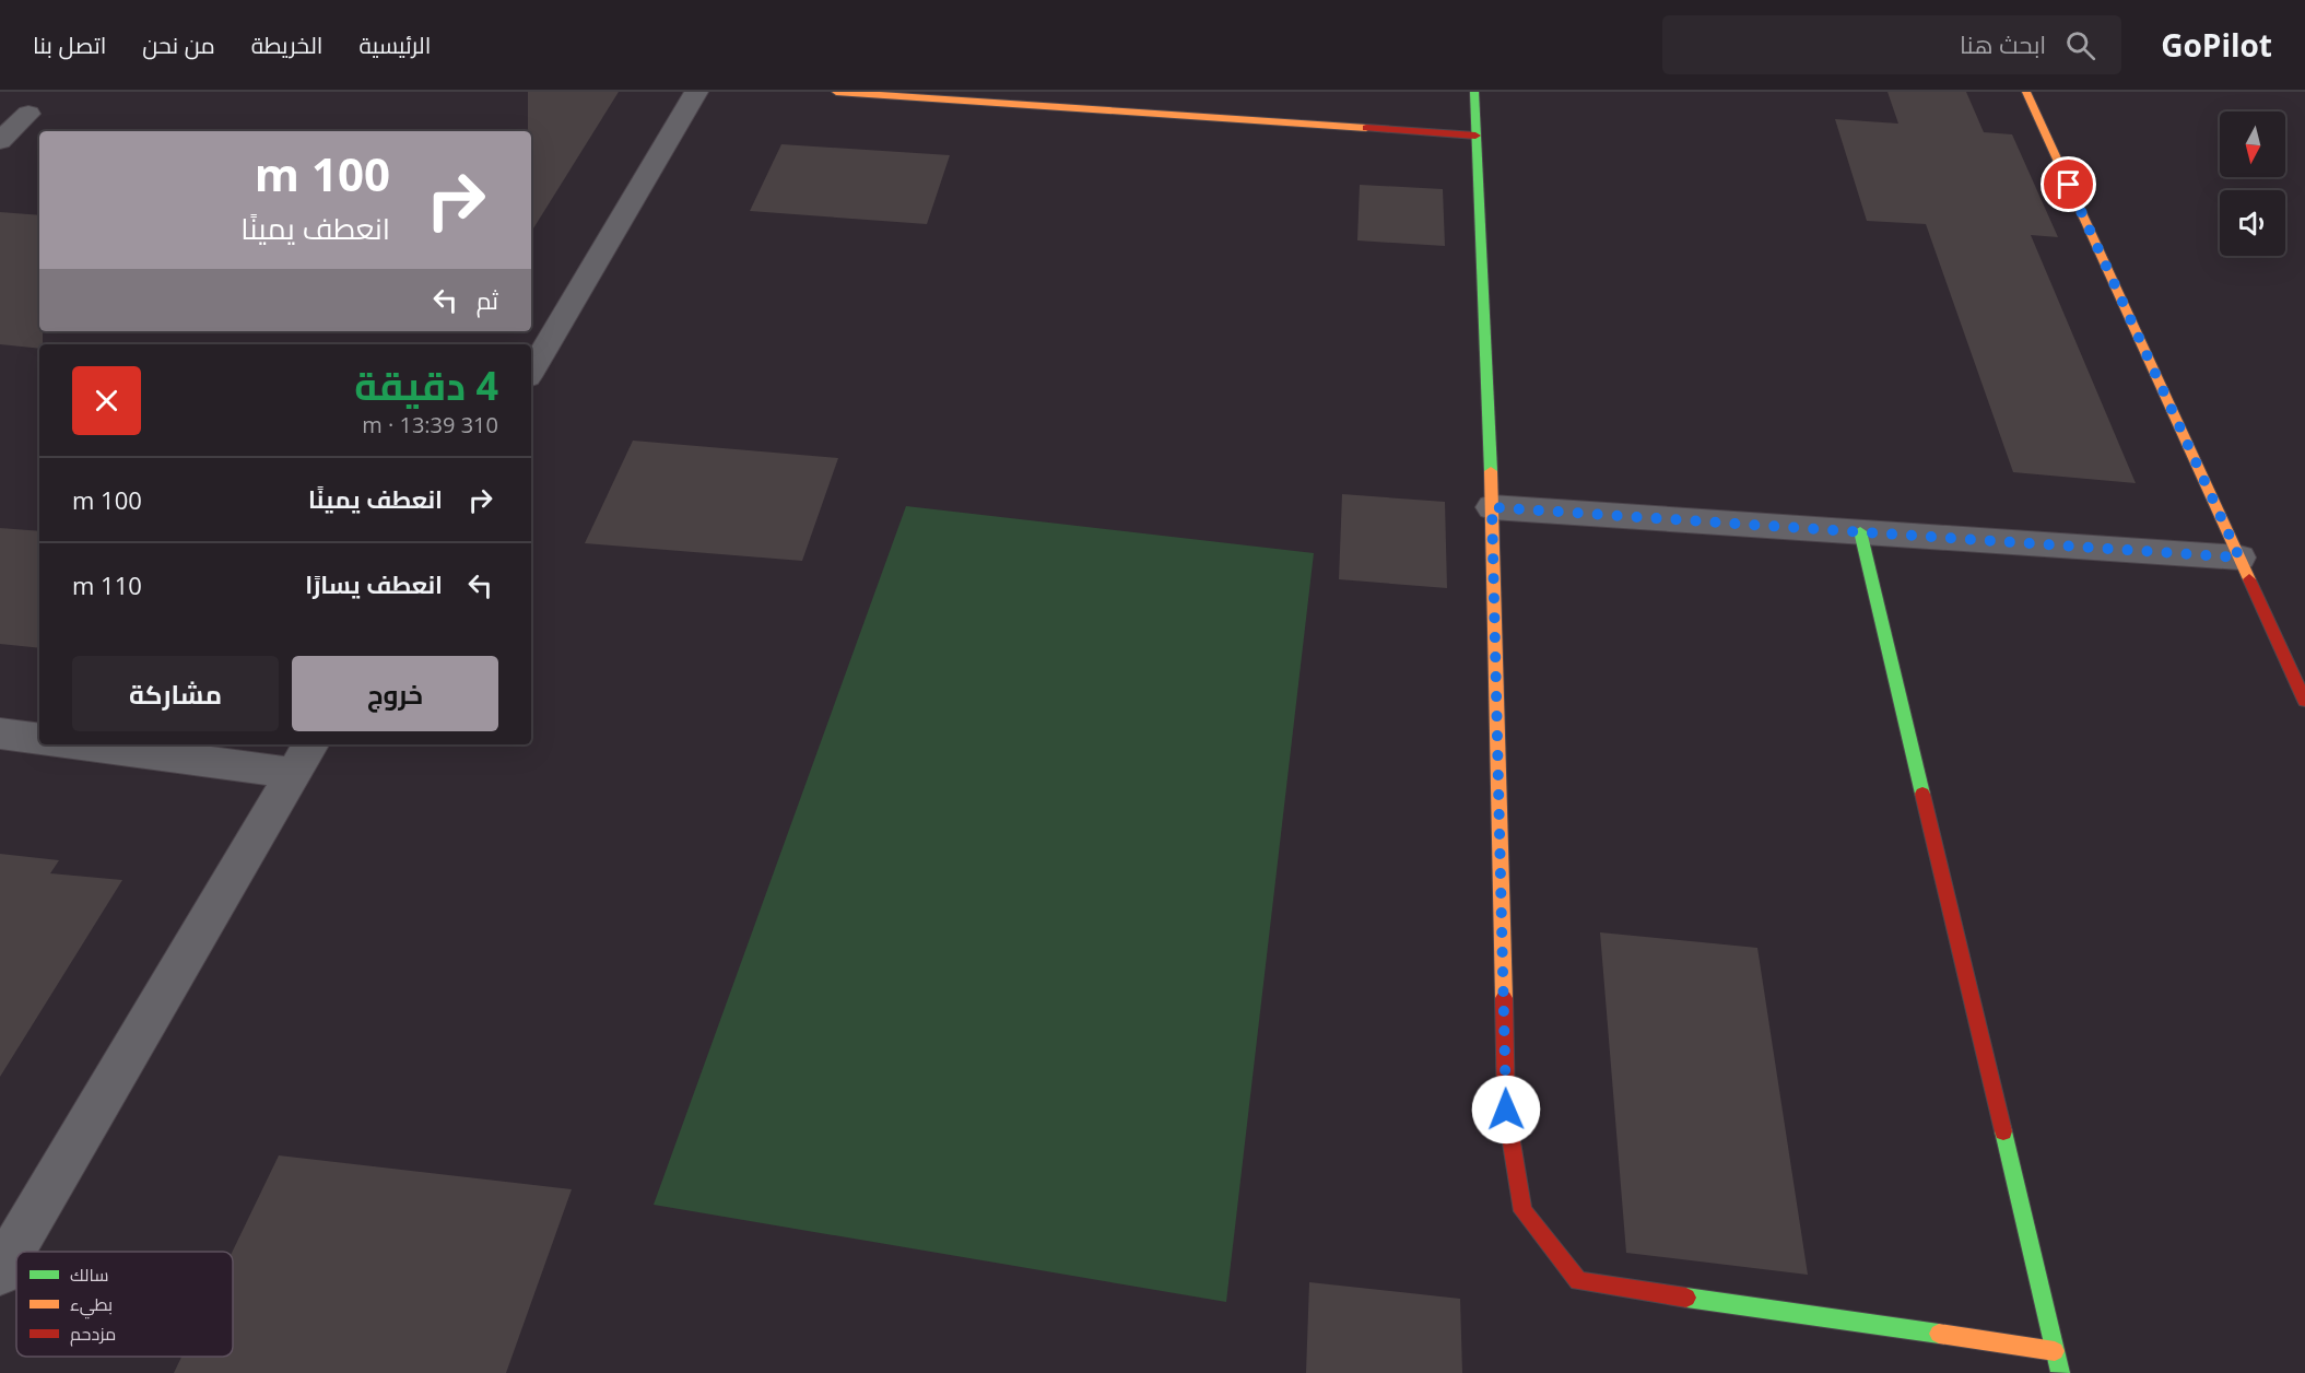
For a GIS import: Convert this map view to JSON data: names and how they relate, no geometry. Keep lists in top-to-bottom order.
{
  "legend": ["سالك", "بطيء", "مزدحم"],
  "north": "bottom",
  "page": {
    "header": "GoPilot",
    "search": "ابحث هنا",
    "nav": [
      "الرئيسية",
      "الخريطة",
      "من نحن",
      "اتصل بنا"
    ],
    "turn": ["100 m", "انعطف يمينًا"],
    "then": "ثم",
    "heading": ["4 دقيقة", "310 m · 13:39"],
    "list": [
      {
        "name": "انعطف يمينًا",
        "value": "100 m"
      },
      {
        "name": "انعطف يسارًا",
        "value": "110 m"
      }
    ],
    "buttons": ["خروج", "مشاركة"]
  }
}
